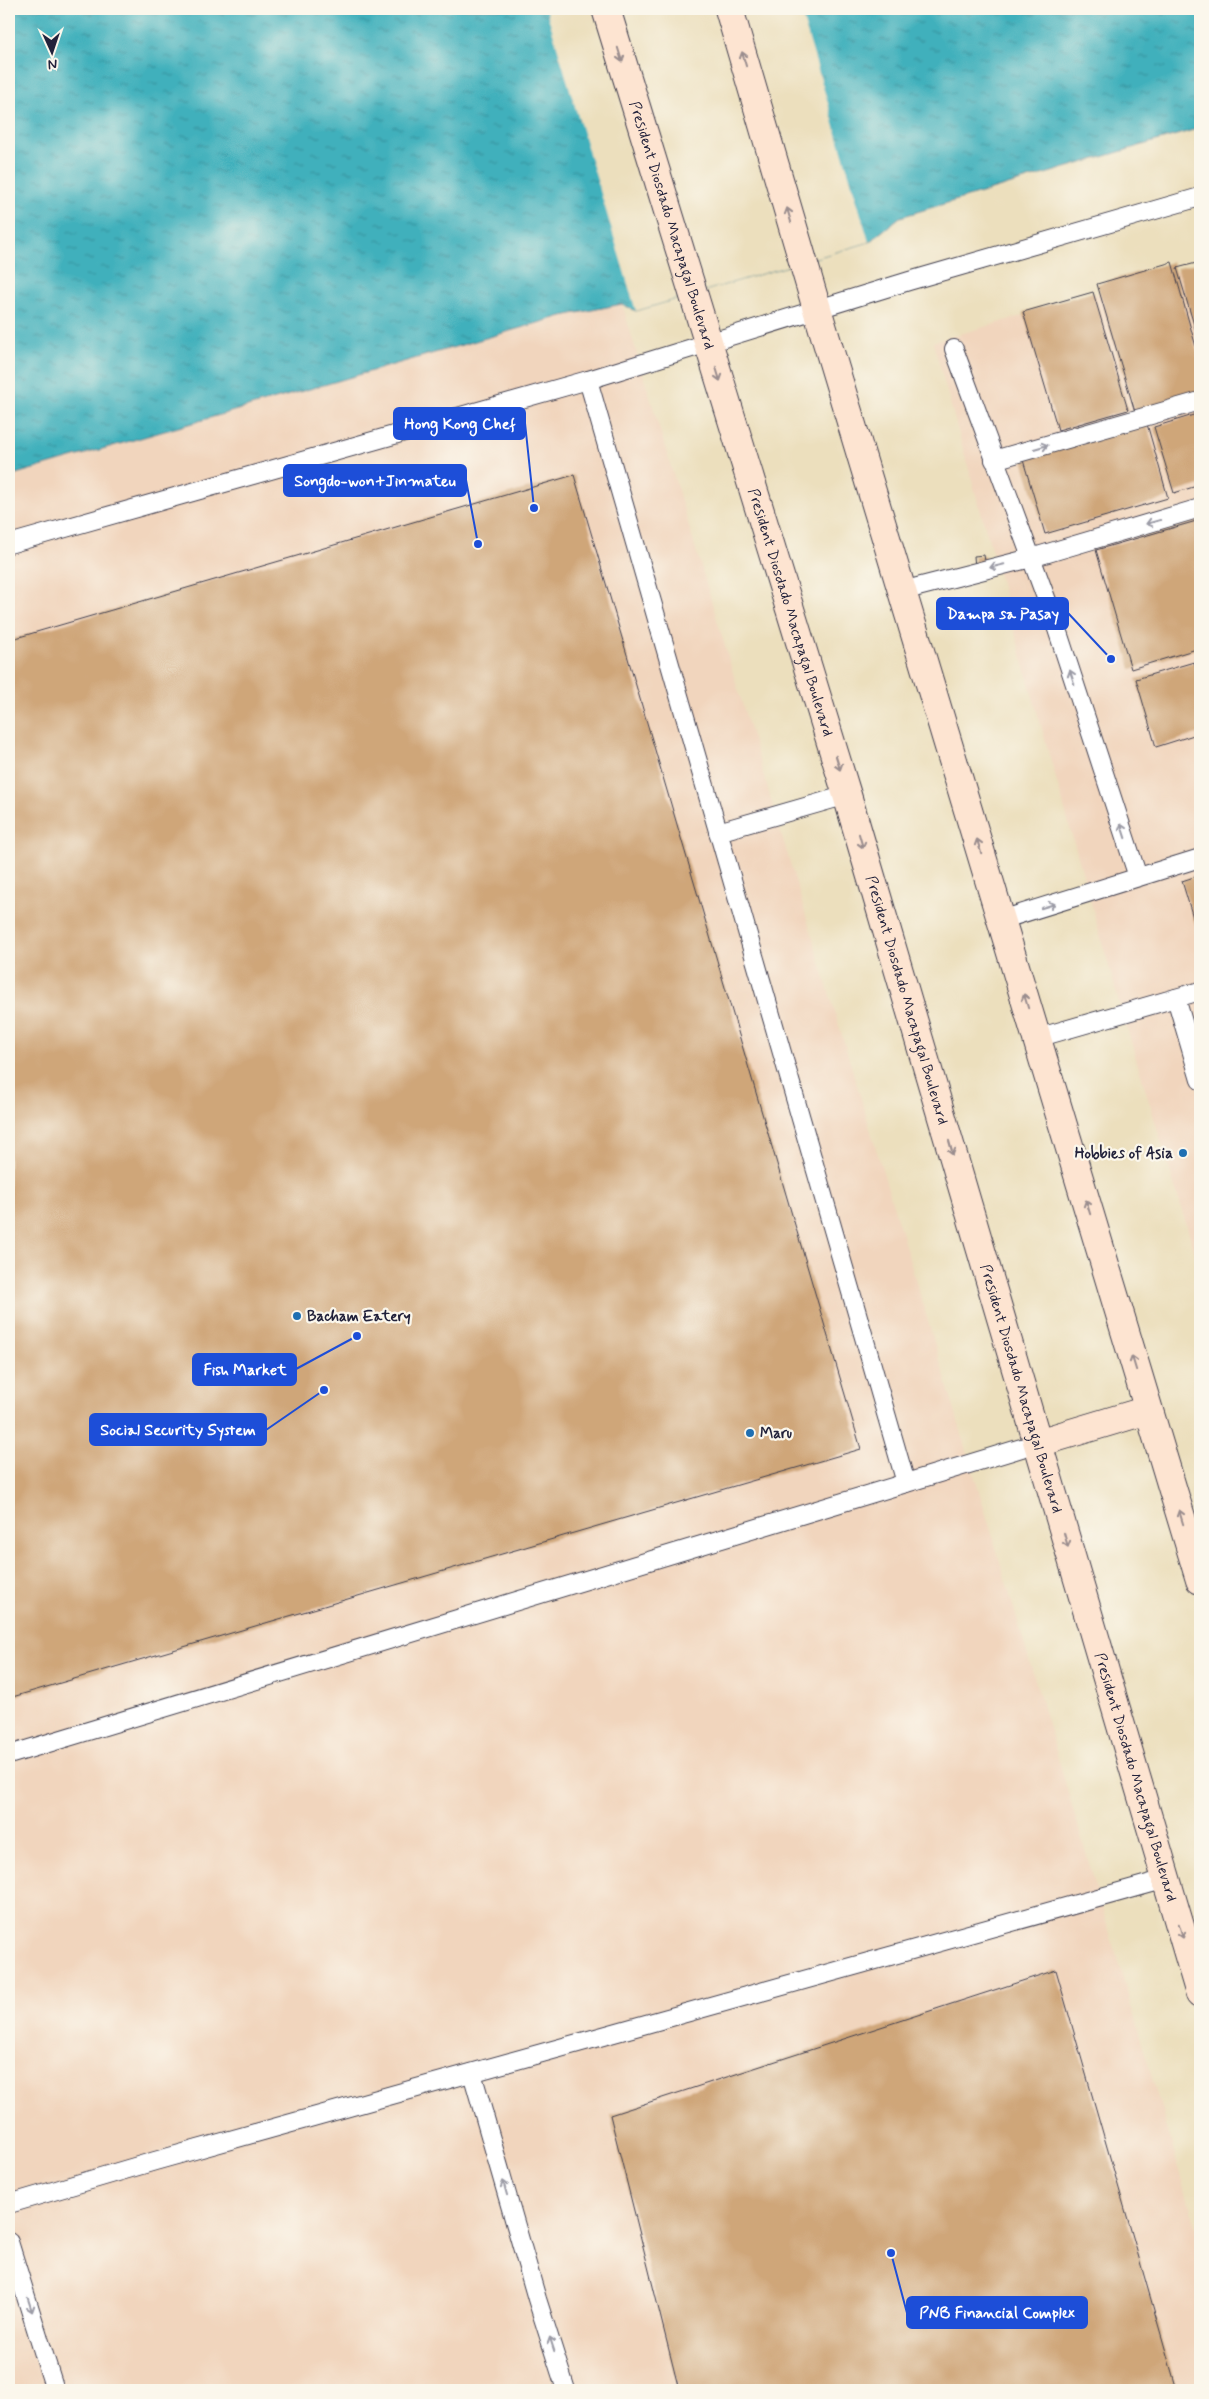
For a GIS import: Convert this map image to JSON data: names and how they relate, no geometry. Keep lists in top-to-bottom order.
{
  "streets": {
    "main road": ["President Diosdado Macapagal Boulevard"]
  },
  "places": [
    "Hong Kong Chef",
    "Songdo-won+Jinmateu",
    "Dampa sa Pasay",
    "Hobbies of Asia",
    "Bacham Eatery",
    "Fish Market",
    "Social Security System",
    "Maru",
    "PNB Financial Complex"
  ],
  "north": "bottom"
}
